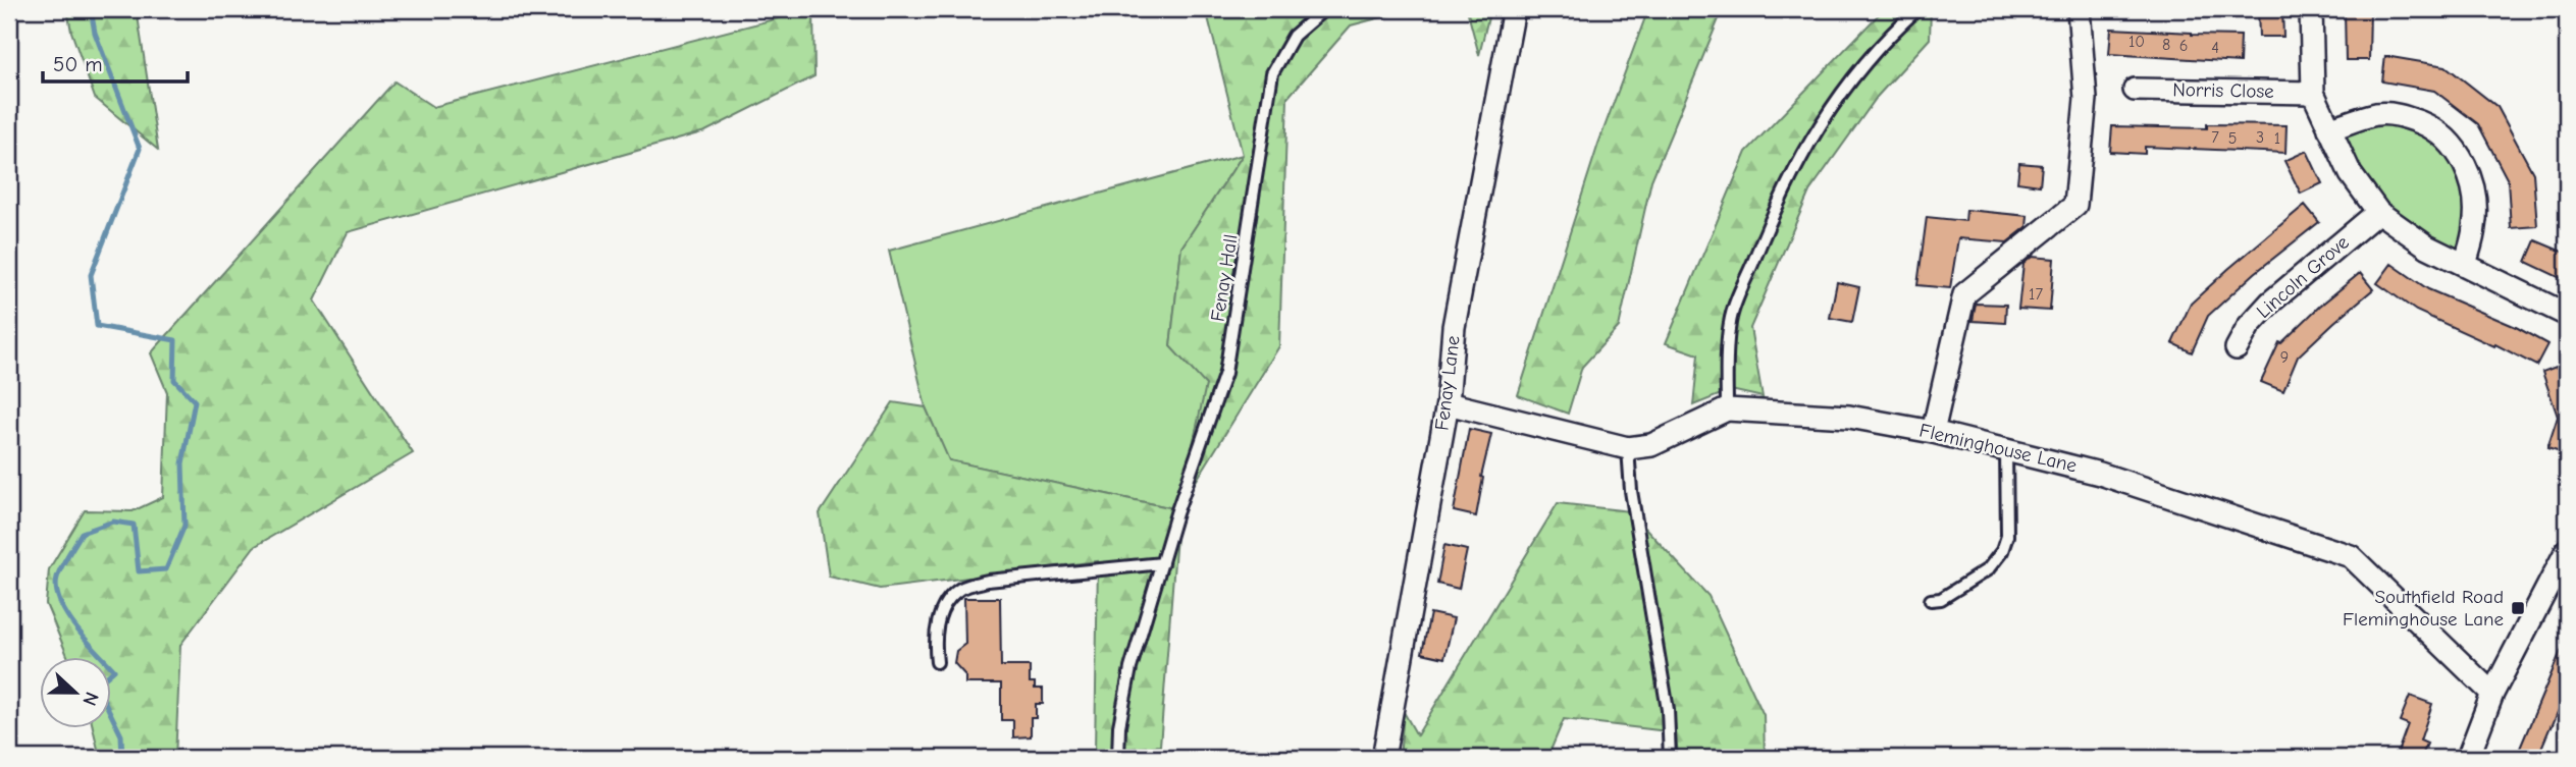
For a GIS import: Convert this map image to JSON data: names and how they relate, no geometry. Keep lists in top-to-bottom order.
{
  "streets": {
    "street": [
      "Norris Close",
      "Lincoln Grove",
      "Fenay Lane",
      "Fleminghouse Lane"
    ],
    "lane": ["Fenay Hall"]
  },
  "crossings": [
    ["Fenay Lane", "Fleminghouse Lane"]
  ],
  "places": {
    "transit": ["Southfield Road Fleminghouse Lane"]
  },
  "house_numbers": [
    "10",
    "8",
    "6",
    "4",
    "7",
    "3",
    "5",
    "1",
    "17",
    "9"
  ],
  "scale_bar": "50 m",
  "north": "right"
}
